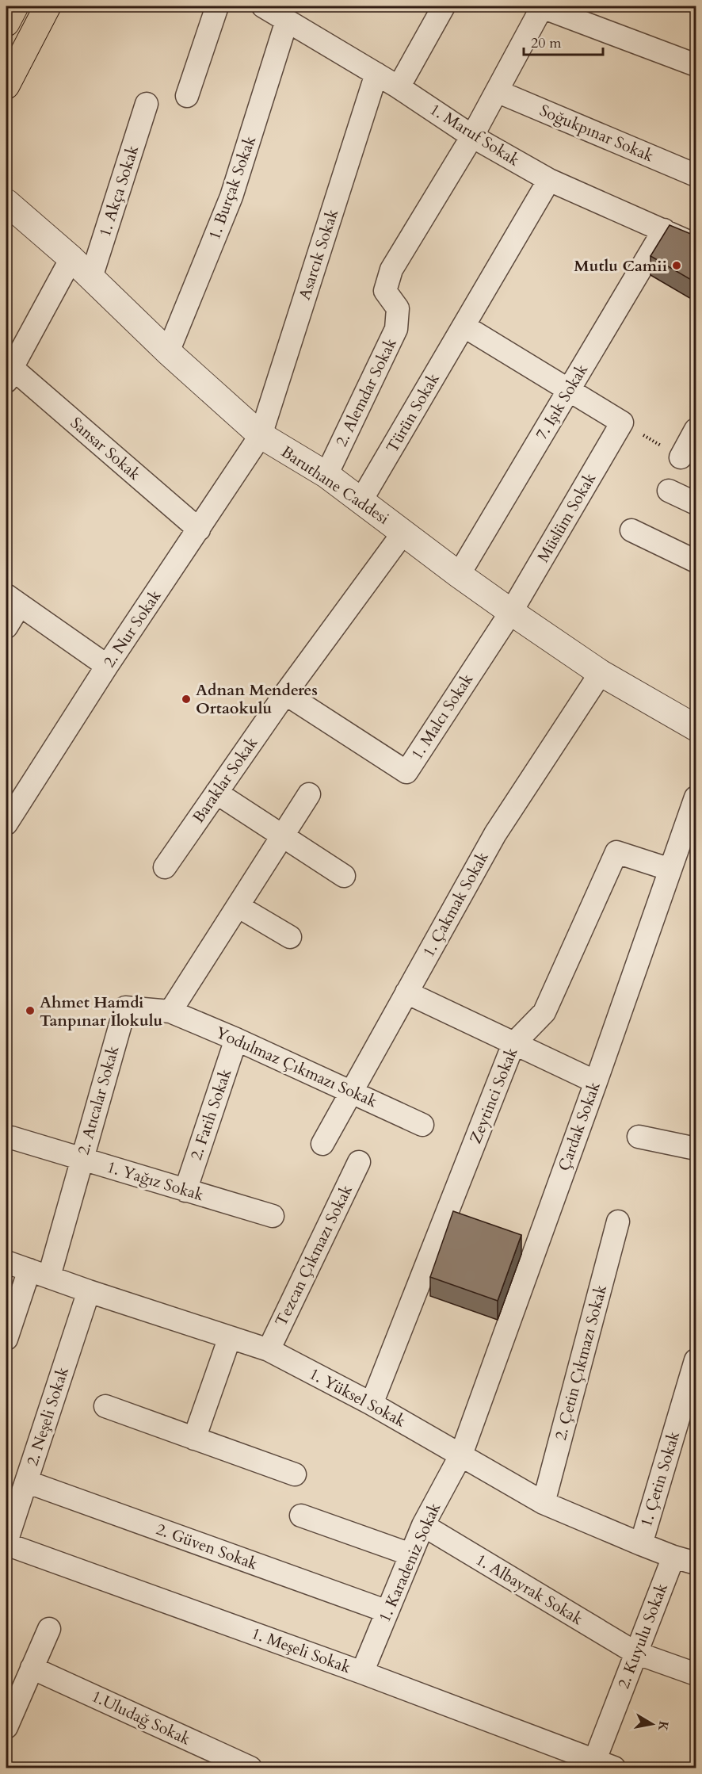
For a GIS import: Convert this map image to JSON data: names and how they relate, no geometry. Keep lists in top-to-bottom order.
{
  "streets": {
    "street": [
      "Soğukpınar Sokak",
      "1. Maruf Sokak",
      "1. Burçak Sokak",
      "1. Akça Sokak",
      "Asarcık Sokak",
      "2. Alemdar Sokak",
      "7. Işık Sokak",
      "Türün Sokak",
      "Sansar Sokak",
      "Baruthane Caddesi",
      "Müslüm Sokak",
      "2. Nur Sokak",
      "1. Malcı Sokak",
      "Baraklar Sokak",
      "1. Çakmak Sokak",
      "Yodulmaz Çıkmazı Sokak",
      "Zeytinci Sokak",
      "2. Atıcalar Sokak",
      "2. Fatih Sokak",
      "Çardak Sokak",
      "1. Yağız Sokak",
      "Tezcan Çıkmazı Sokak",
      "2. Çetin Çıkmazı Sokak",
      "1. Yüksel Sokak",
      "2. Neşeli Sokak",
      "1. Çetin Sokak",
      "2. Güven Sokak",
      "1. Karadeniz Sokak",
      "1. Albayrak Sokak",
      "2. Kuyulu Sokak",
      "1. Meşeli Sokak",
      "1.Uludağ Sokak"
    ]
  },
  "crossings": [
    ["1. Maruf Sokak", "1. Burçak Sokak"],
    ["1. Maruf Sokak", "Asarcık Sokak"],
    ["1. Maruf Sokak", "2. Alemdar Sokak"],
    ["1. Maruf Sokak", "7. Işık Sokak"],
    ["1. Maruf Sokak", "Türün Sokak"],
    ["1. Burçak Sokak", "Baruthane Caddesi"],
    ["1. Akça Sokak", "Baruthane Caddesi"],
    ["Asarcık Sokak", "Baruthane Caddesi"],
    ["Asarcık Sokak", "2. Nur Sokak"],
    ["2. Alemdar Sokak", "Baruthane Caddesi"],
    ["7. Işık Sokak", "Baruthane Caddesi"],
    ["Türün Sokak", "Baruthane Caddesi"],
    ["Sansar Sokak", "2. Nur Sokak"],
    ["Baruthane Caddesi", "Müslüm Sokak"],
    ["Baruthane Caddesi", "2. Nur Sokak"],
    ["Baruthane Caddesi", "1. Malcı Sokak"],
    ["Baruthane Caddesi", "Baraklar Sokak"],
    ["Baruthane Caddesi", "1. Çakmak Sokak"],
    ["Müslüm Sokak", "1. Malcı Sokak"],
    ["1. Malcı Sokak", "Baraklar Sokak"],
    ["1. Çakmak Sokak", "Yodulmaz Çıkmazı Sokak"],
    ["Yodulmaz Çıkmazı Sokak", "2. Atıcalar Sokak"],
    ["Yodulmaz Çıkmazı Sokak", "2. Fatih Sokak"],
    ["Zeytinci Sokak", "Çardak Sokak"],
    ["Zeytinci Sokak", "1. Yüksel Sokak"],
    ["2. Atıcalar Sokak", "1. Yağız Sokak"],
    ["2. Atıcalar Sokak", "1. Yüksel Sokak"],
    ["2. Fatih Sokak", "1. Yağız Sokak"],
    ["Çardak Sokak", "1. Yüksel Sokak"],
    ["Çardak Sokak", "1. Karadeniz Sokak"],
    ["Tezcan Çıkmazı Sokak", "1. Yüksel Sokak"],
    ["2. Çetin Çıkmazı Sokak", "1. Yüksel Sokak"],
    ["1. Yüksel Sokak", "2. Neşeli Sokak"],
    ["1. Yüksel Sokak", "1. Çetin Sokak"],
    ["1. Yüksel Sokak", "1. Karadeniz Sokak"],
    ["1. Yüksel Sokak", "2. Kuyulu Sokak"],
    ["2. Neşeli Sokak", "2. Güven Sokak"],
    ["2. Neşeli Sokak", "1. Meşeli Sokak"],
    ["2. Güven Sokak", "1. Karadeniz Sokak"],
    ["1. Karadeniz Sokak", "1. Albayrak Sokak"],
    ["1. Karadeniz Sokak", "1. Meşeli Sokak"],
    ["1. Albayrak Sokak", "2. Kuyulu Sokak"],
    ["2. Kuyulu Sokak", "1. Meşeli Sokak"]
  ],
  "places": ["Mutlu Camii", "Adnan Menderes Ortaokulu", "Ahmet Hamdi Tanpınar İlokulu"],
  "scale_bar": "20 m",
  "north": "right"
}
